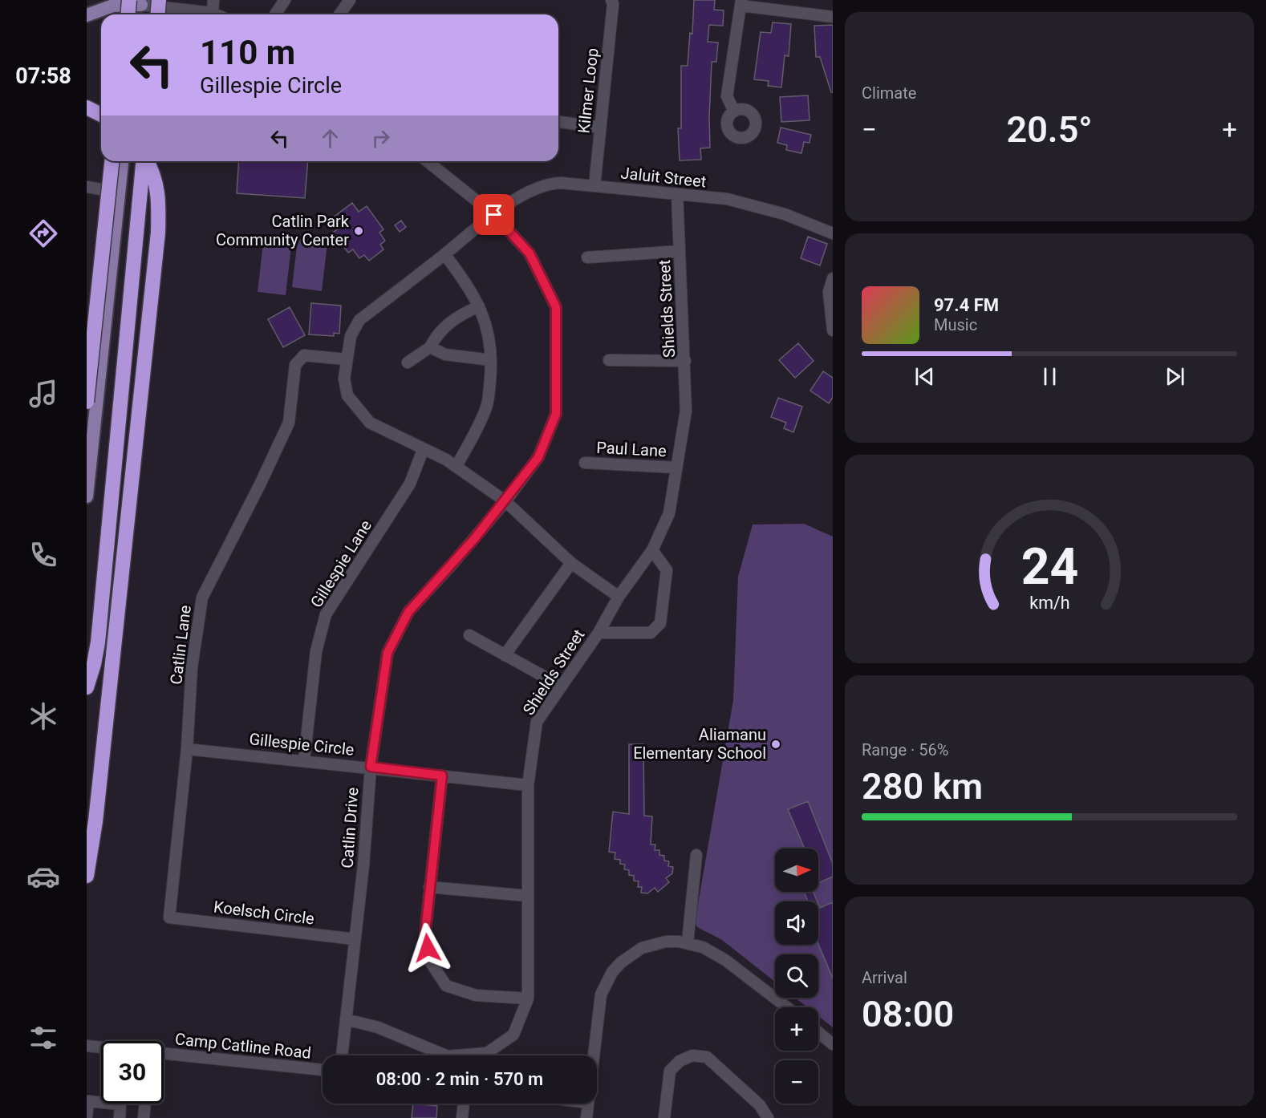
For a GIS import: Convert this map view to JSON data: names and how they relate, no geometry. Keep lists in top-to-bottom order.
{
  "streets": {
    "street": [
      "Kilmer Loop",
      "Jaluit Street",
      "Shields Street",
      "Paul Lane",
      "Gillespie Lane",
      "Catlin Lane",
      "Gillespie Circle",
      "Catlin Drive",
      "Koelsch Circle",
      "Camp Catline Road"
    ]
  },
  "crossings": [
    ["Kilmer Loop", "Jaluit Street"],
    ["Jaluit Street", "Shields Street"],
    ["Jaluit Street", "Gillespie Lane"],
    ["Jaluit Street", "Catlin Lane"],
    ["Jaluit Street", "Catlin Drive"],
    ["Shields Street", "Paul Lane"],
    ["Shields Street", "Gillespie Circle"],
    ["Shields Street", "Catlin Drive"],
    ["Gillespie Lane", "Gillespie Circle"],
    ["Catlin Lane", "Gillespie Circle"],
    ["Catlin Lane", "Koelsch Circle"],
    ["Gillespie Circle", "Catlin Drive"],
    ["Catlin Drive", "Koelsch Circle"]
  ],
  "places": ["Catlin Park Community Center", "Aliamanu Elementary School"],
  "north": "right",
  "page": {
    "tabs": "07:58",
    "tile": [
      "Climate",
      ["Range · 56%", "280 km"],
      ["Arrival", "08:00"]
    ],
    "turn": ["110 m", "Gillespie Circle"],
    "heat": ["−", "20.5°", "+"],
    "song": ["97.4 FM", "Music"],
    "map_buttons": ["+", "−"],
    "limit": "30",
    "trip": "08:00 · 2 min · 570 m",
    "gauge": ["24", "km/h"]
  }
}
